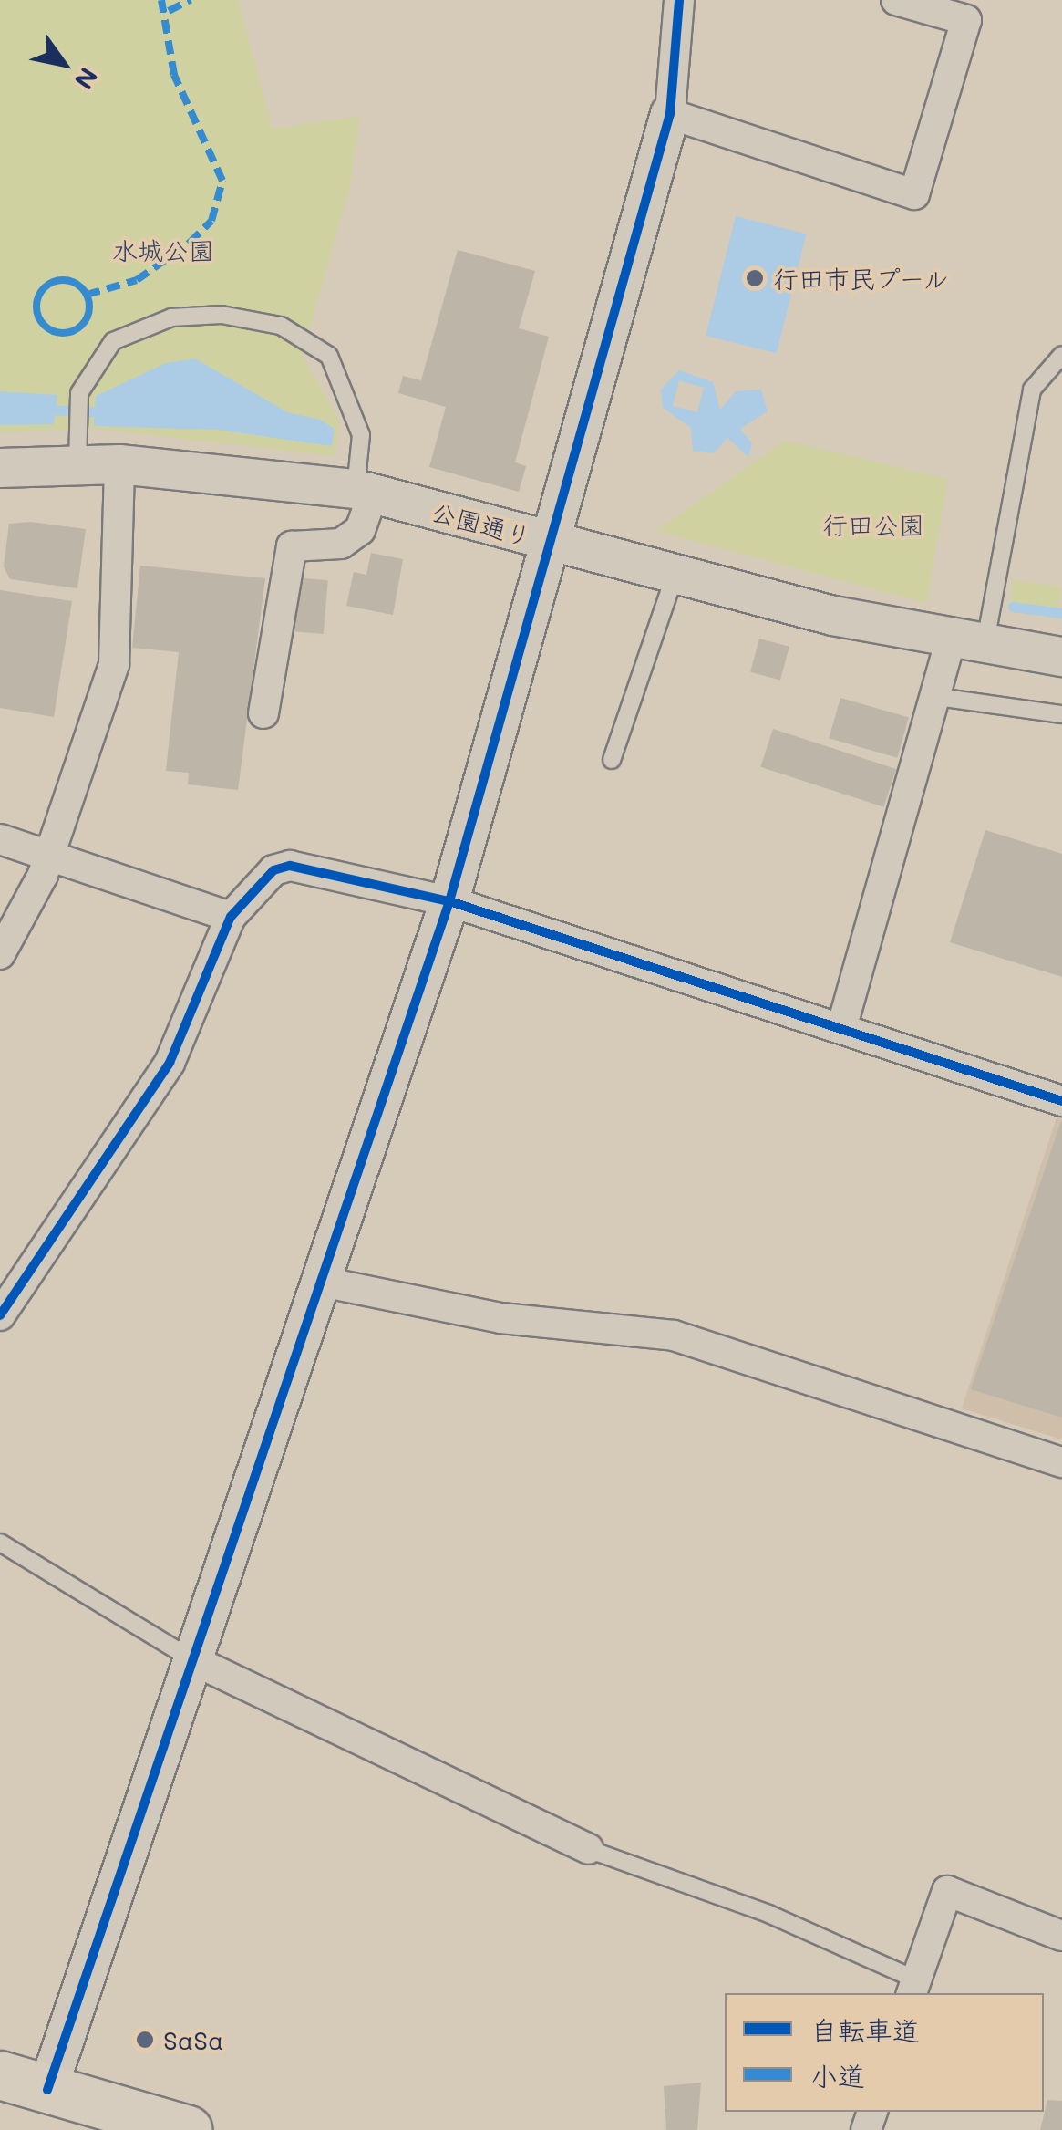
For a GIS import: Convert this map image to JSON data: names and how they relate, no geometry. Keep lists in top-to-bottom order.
{
  "streets": {
    "street": ["公園通り"]
  },
  "parks": ["水城公園", "行田公園"],
  "places": ["行田市民プール", "SaSa"],
  "legend": ["自転車道", "小道"],
  "north": "bottom right"
}
